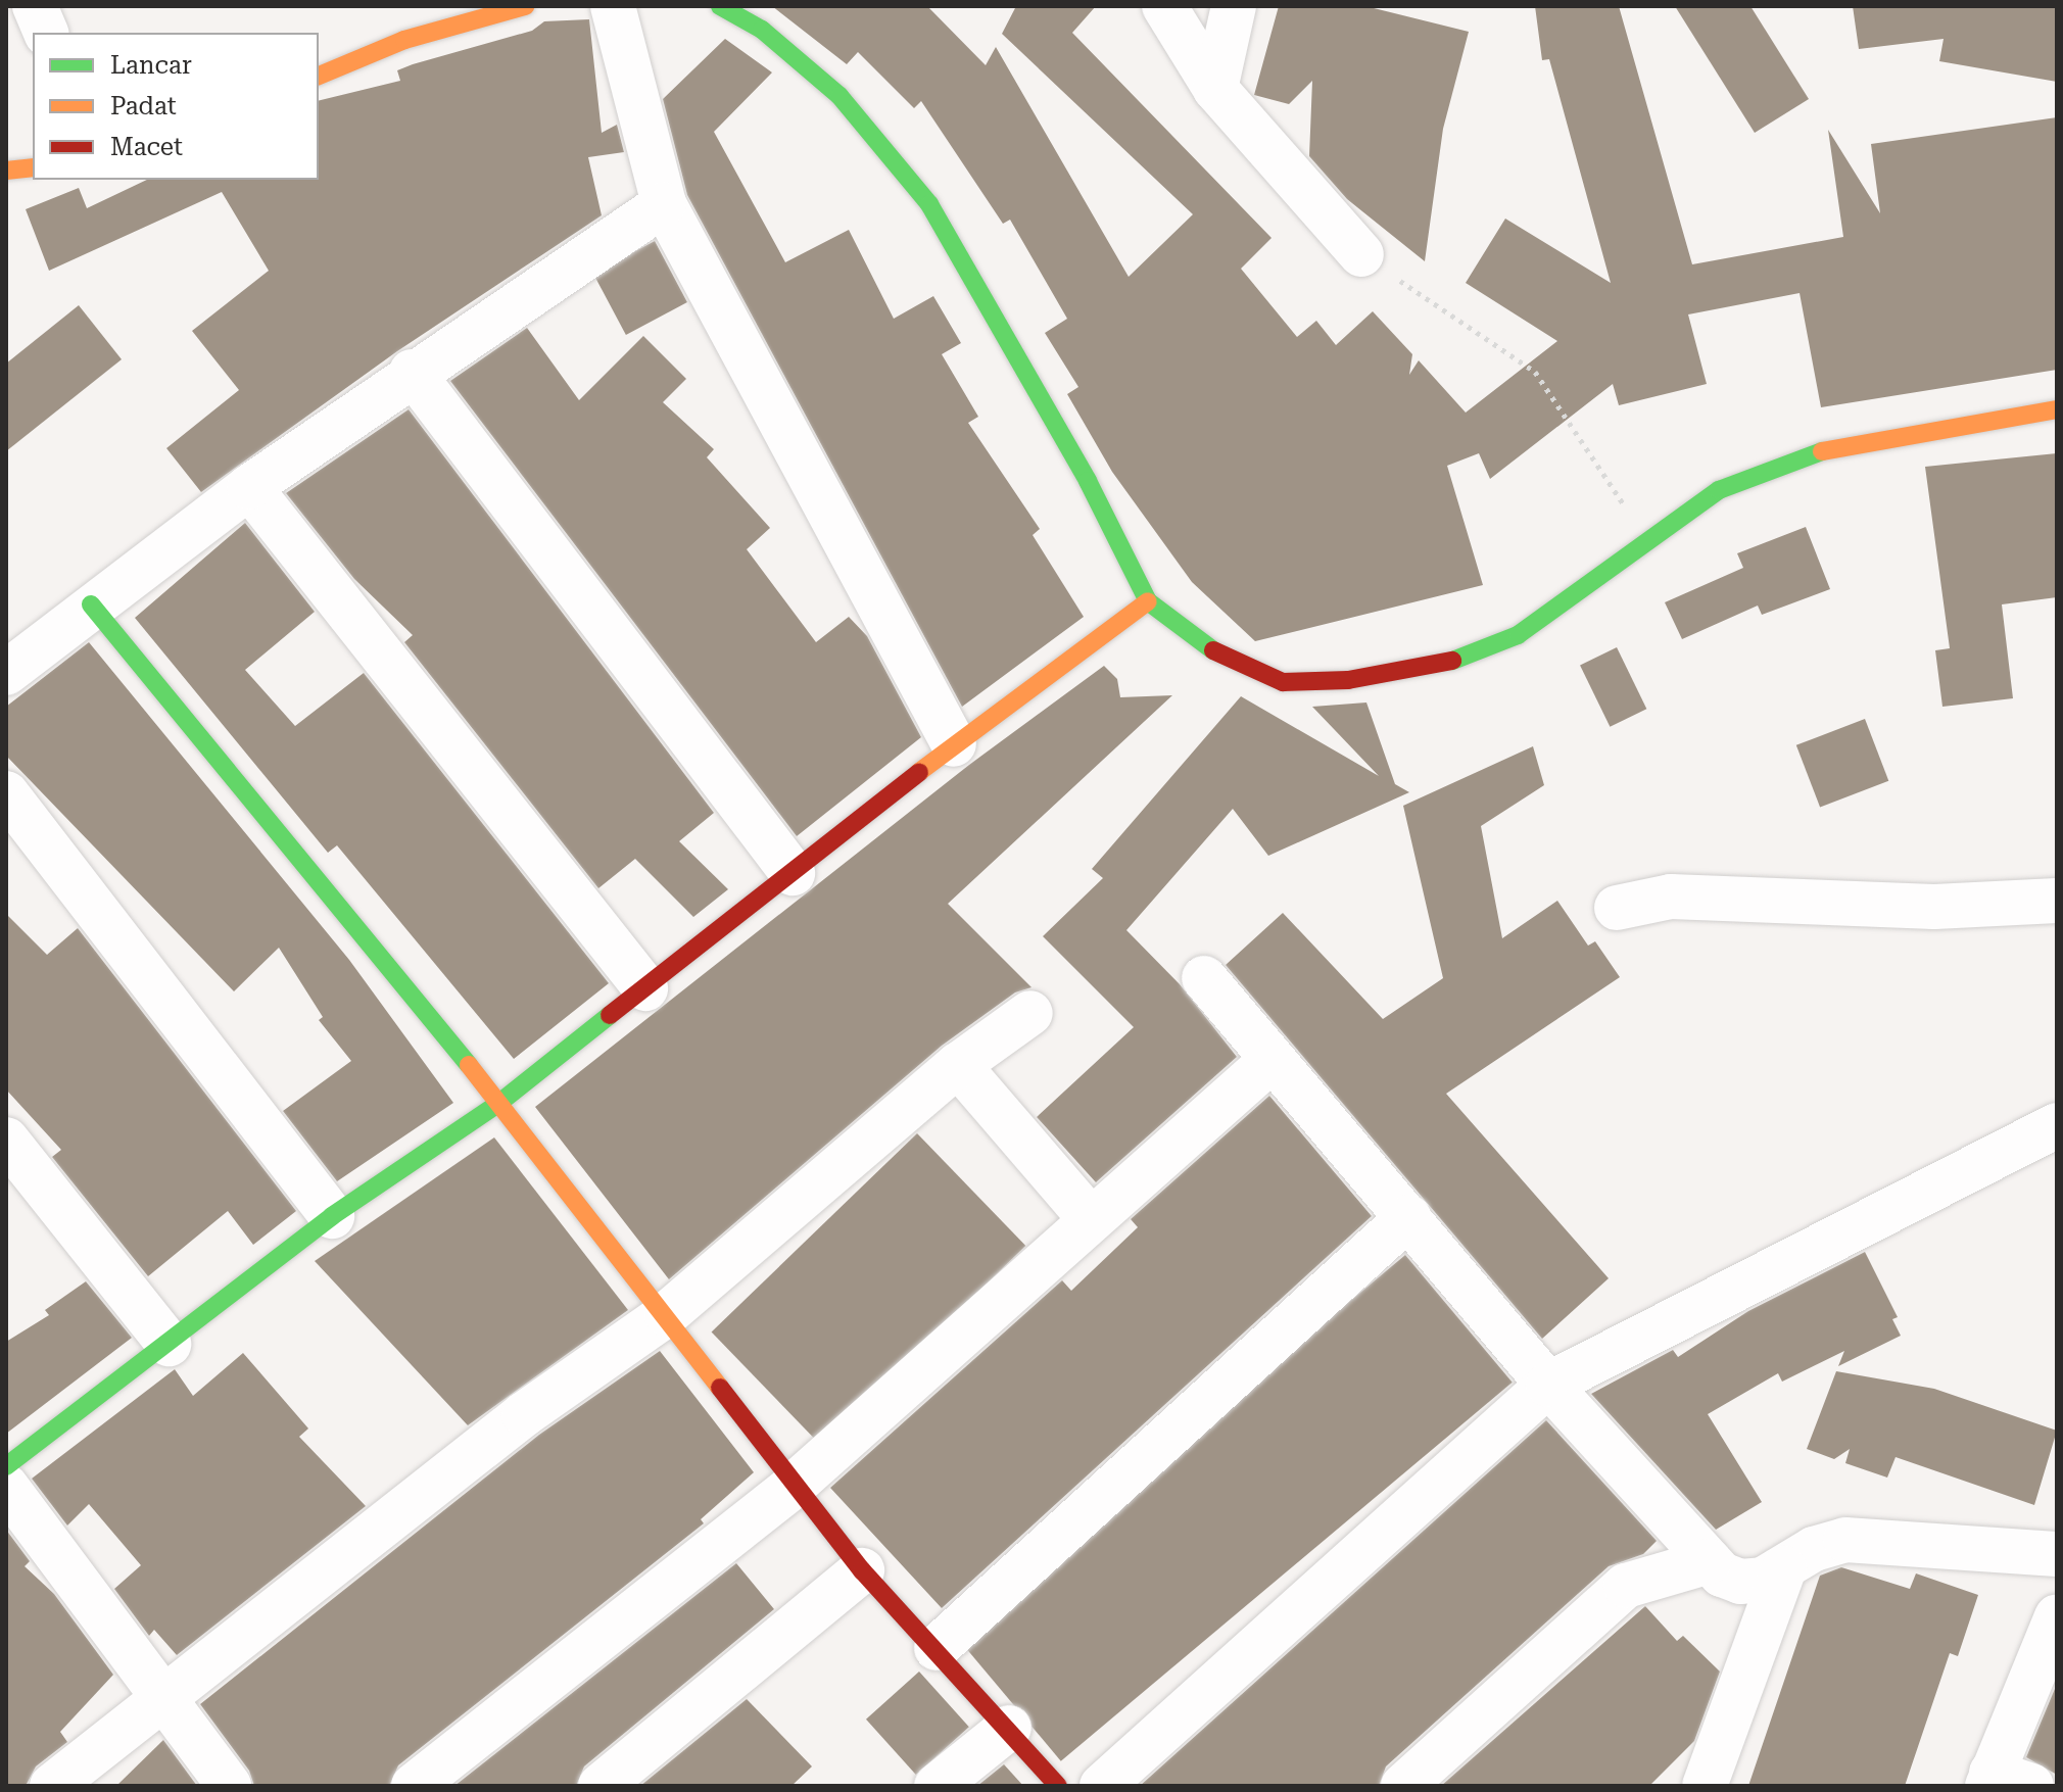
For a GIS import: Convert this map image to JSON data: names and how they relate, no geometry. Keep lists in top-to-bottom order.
{
  "legend": ["Lancar", "Padat", "Macet"]
}
